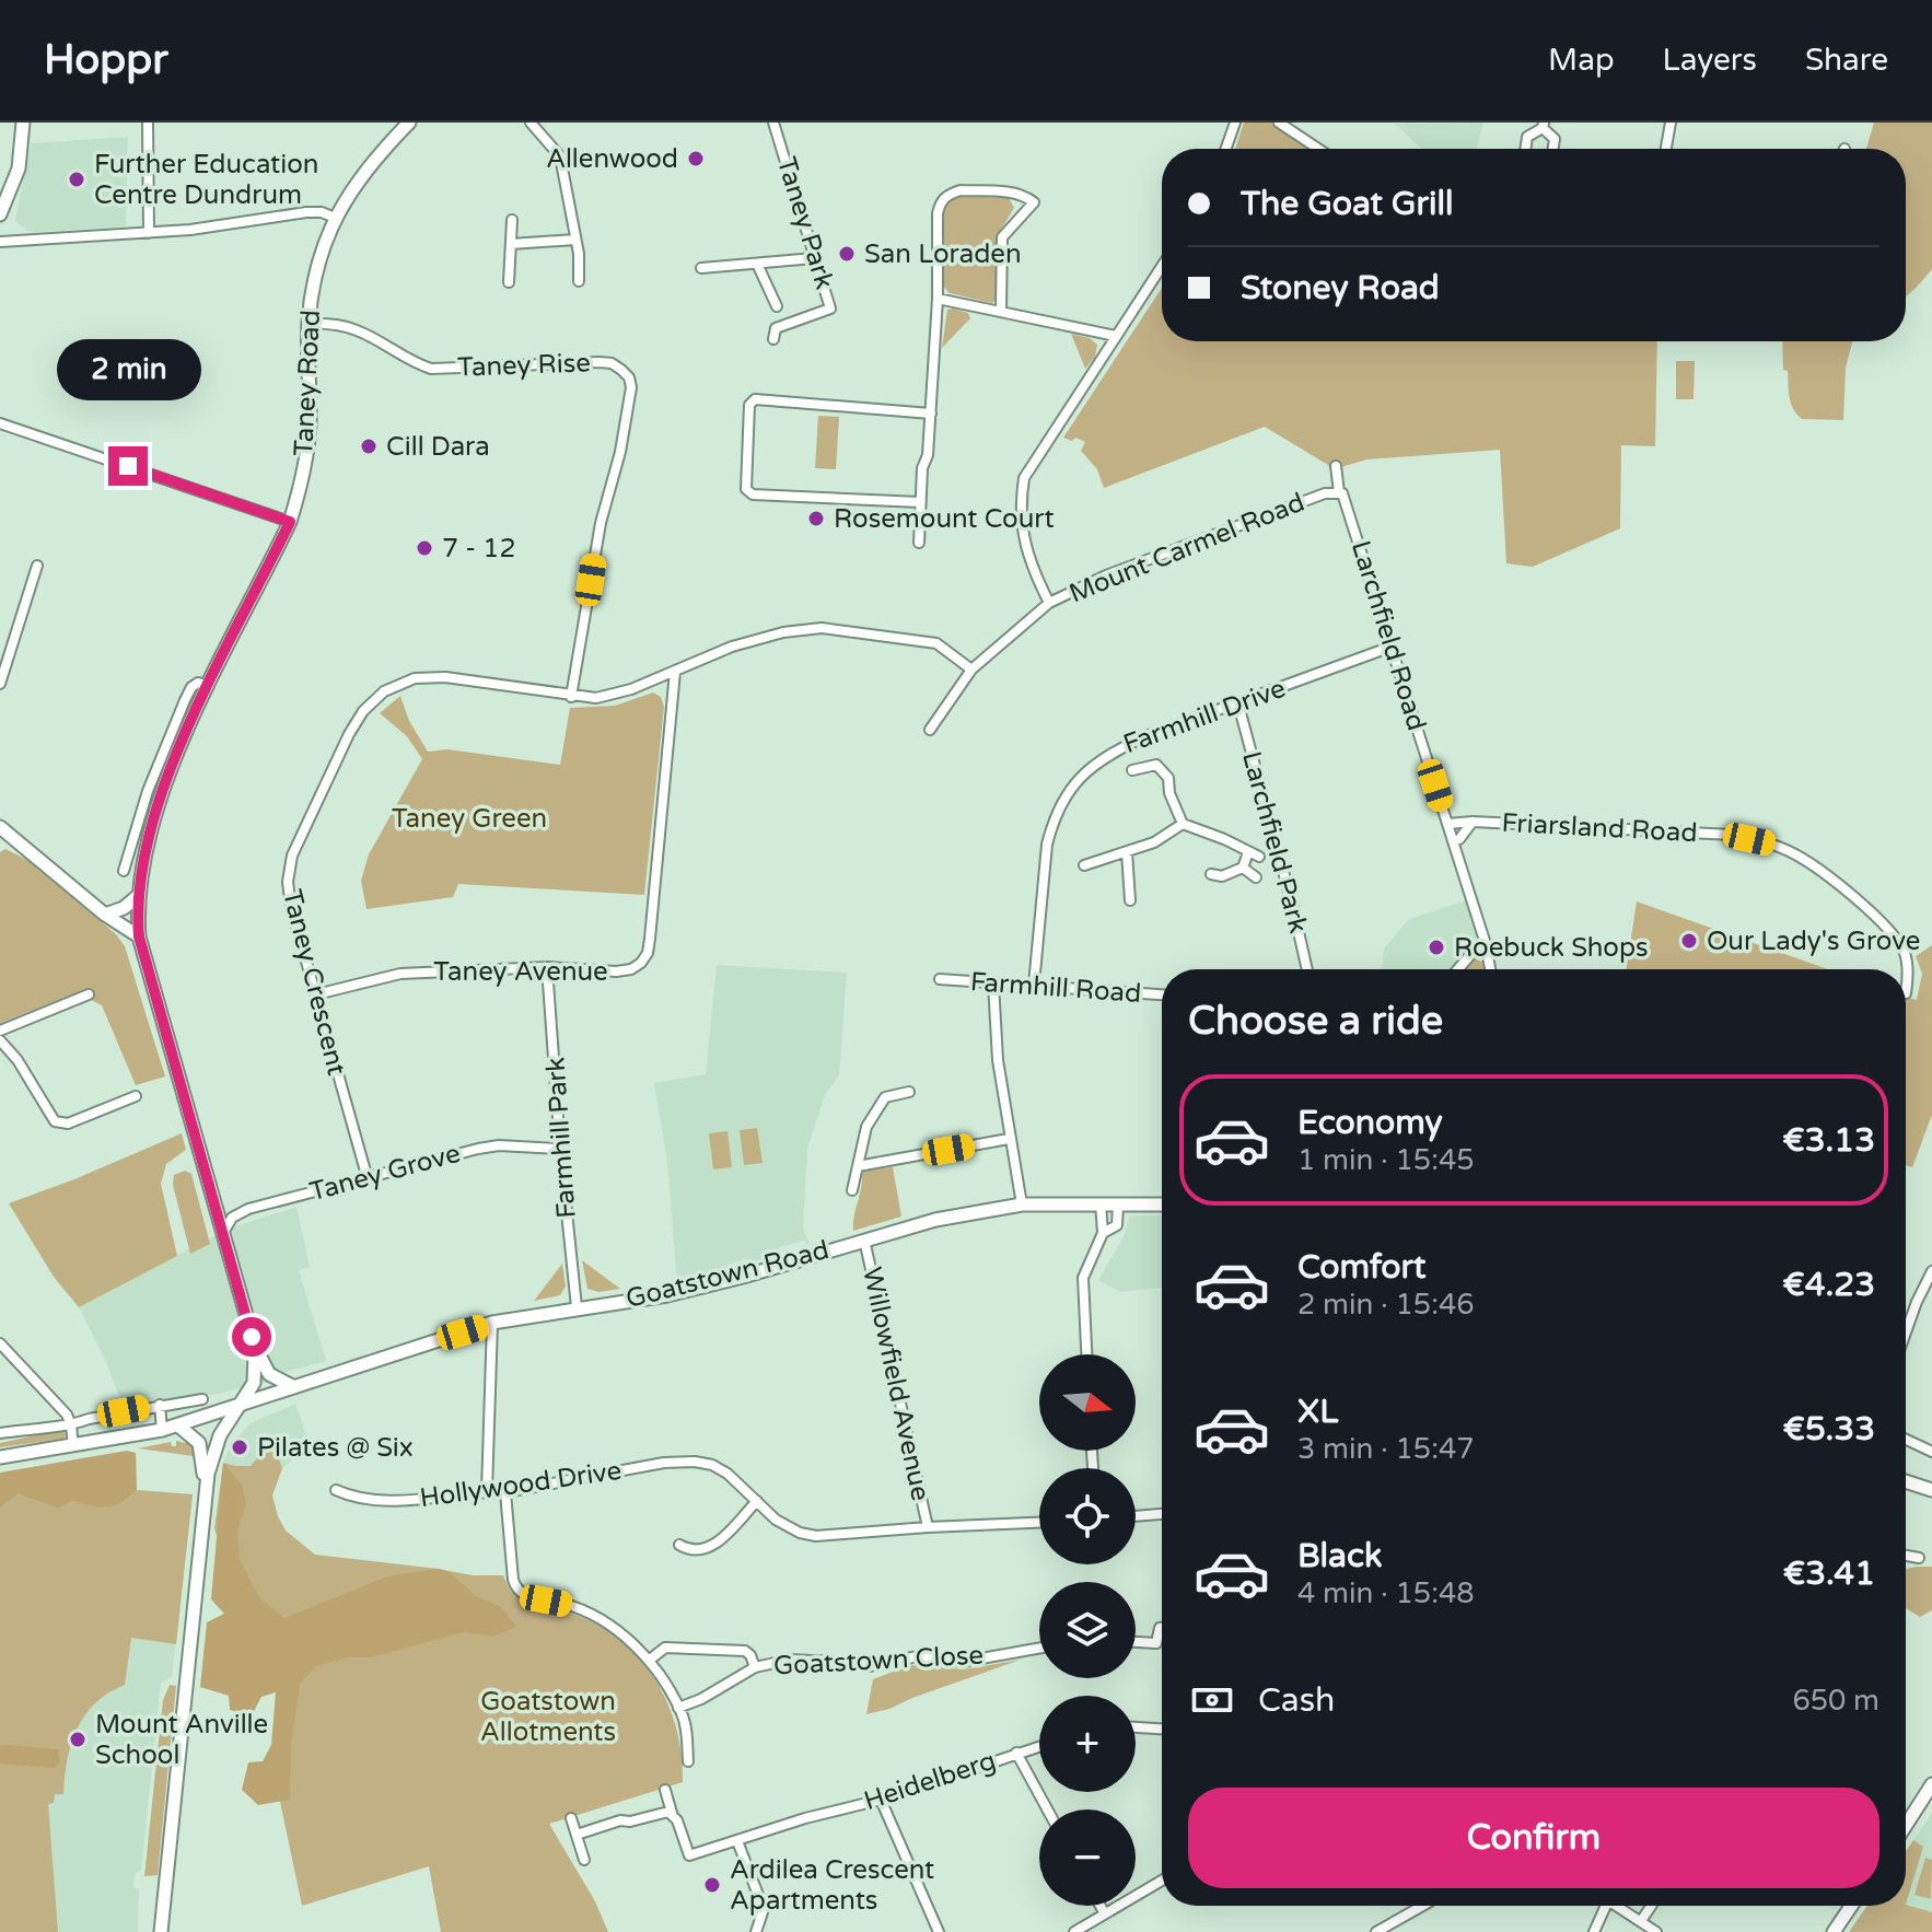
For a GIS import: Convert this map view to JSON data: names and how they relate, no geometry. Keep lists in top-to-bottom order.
{
  "streets": {
    "main road": ["Taney Road", "Goatstown Road"],
    "street": [
      "Taney Park",
      "Taney Rise",
      "Mount Carmel Road",
      "Larchfield Road",
      "Farmhill Drive",
      "Friarsland Road",
      "Larchfield Park",
      "Taney Avenue",
      "Taney Crescent",
      "Farmhill Road",
      "Farmhill Park",
      "Taney Grove",
      "Willowfield Avenue",
      "Hollywood Drive",
      "Goatstown Close",
      "Heidelberg"
    ]
  },
  "crossings": [
    ["Taney Rise", "Taney Road"],
    ["Taney Rise", "Taney Crescent"],
    ["Taney Road", "Taney Grove"],
    ["Taney Road", "Goatstown Road"],
    ["Mount Carmel Road", "Larchfield Road"],
    ["Mount Carmel Road", "Taney Crescent"],
    ["Larchfield Road", "Farmhill Drive"],
    ["Larchfield Road", "Friarsland Road"],
    ["Farmhill Drive", "Larchfield Park"],
    ["Farmhill Drive", "Farmhill Road"],
    ["Taney Avenue", "Taney Crescent"],
    ["Taney Avenue", "Farmhill Park"],
    ["Taney Crescent", "Taney Grove"],
    ["Farmhill Park", "Taney Grove"],
    ["Farmhill Park", "Goatstown Road"],
    ["Goatstown Road", "Willowfield Avenue"],
    ["Willowfield Avenue", "Hollywood Drive"]
  ],
  "parks": ["Taney Green", "Goatstown Allotments"],
  "places": [
    "Allenwood",
    "Further Education Centre Dundrum",
    "San Loraden",
    "Cill Dara",
    "Rosemount Court",
    "7 - 12",
    "Our Lady's Grove",
    "Roebuck Shops",
    "Pilates @ Six",
    "Mount Anville School",
    "Ardilea Crescent Apartments"
  ],
  "north": "right",
  "page": {
    "header": "Hoppr",
    "nav": ["Map", "Layers", "Share"],
    "banner": ["The Goat Grill", "Stoney Road"],
    "bubble": "2 min",
    "heading": "Choose a ride",
    "list": [
      {
        "name": "Economy",
        "note": "1 min · 15:45",
        "value": "€3.13"
      },
      {
        "name": "Comfort",
        "note": "2 min · 15:46",
        "value": "€4.23"
      },
      {
        "name": "XL",
        "note": "3 min · 15:47",
        "value": "€5.33"
      },
      {
        "name": "Black",
        "note": "4 min · 15:48",
        "value": "€3.41"
      }
    ],
    "map_buttons": ["+", "−"],
    "pay": ["Cash", "650 m"],
    "buttons": "Confirm"
  }
}
